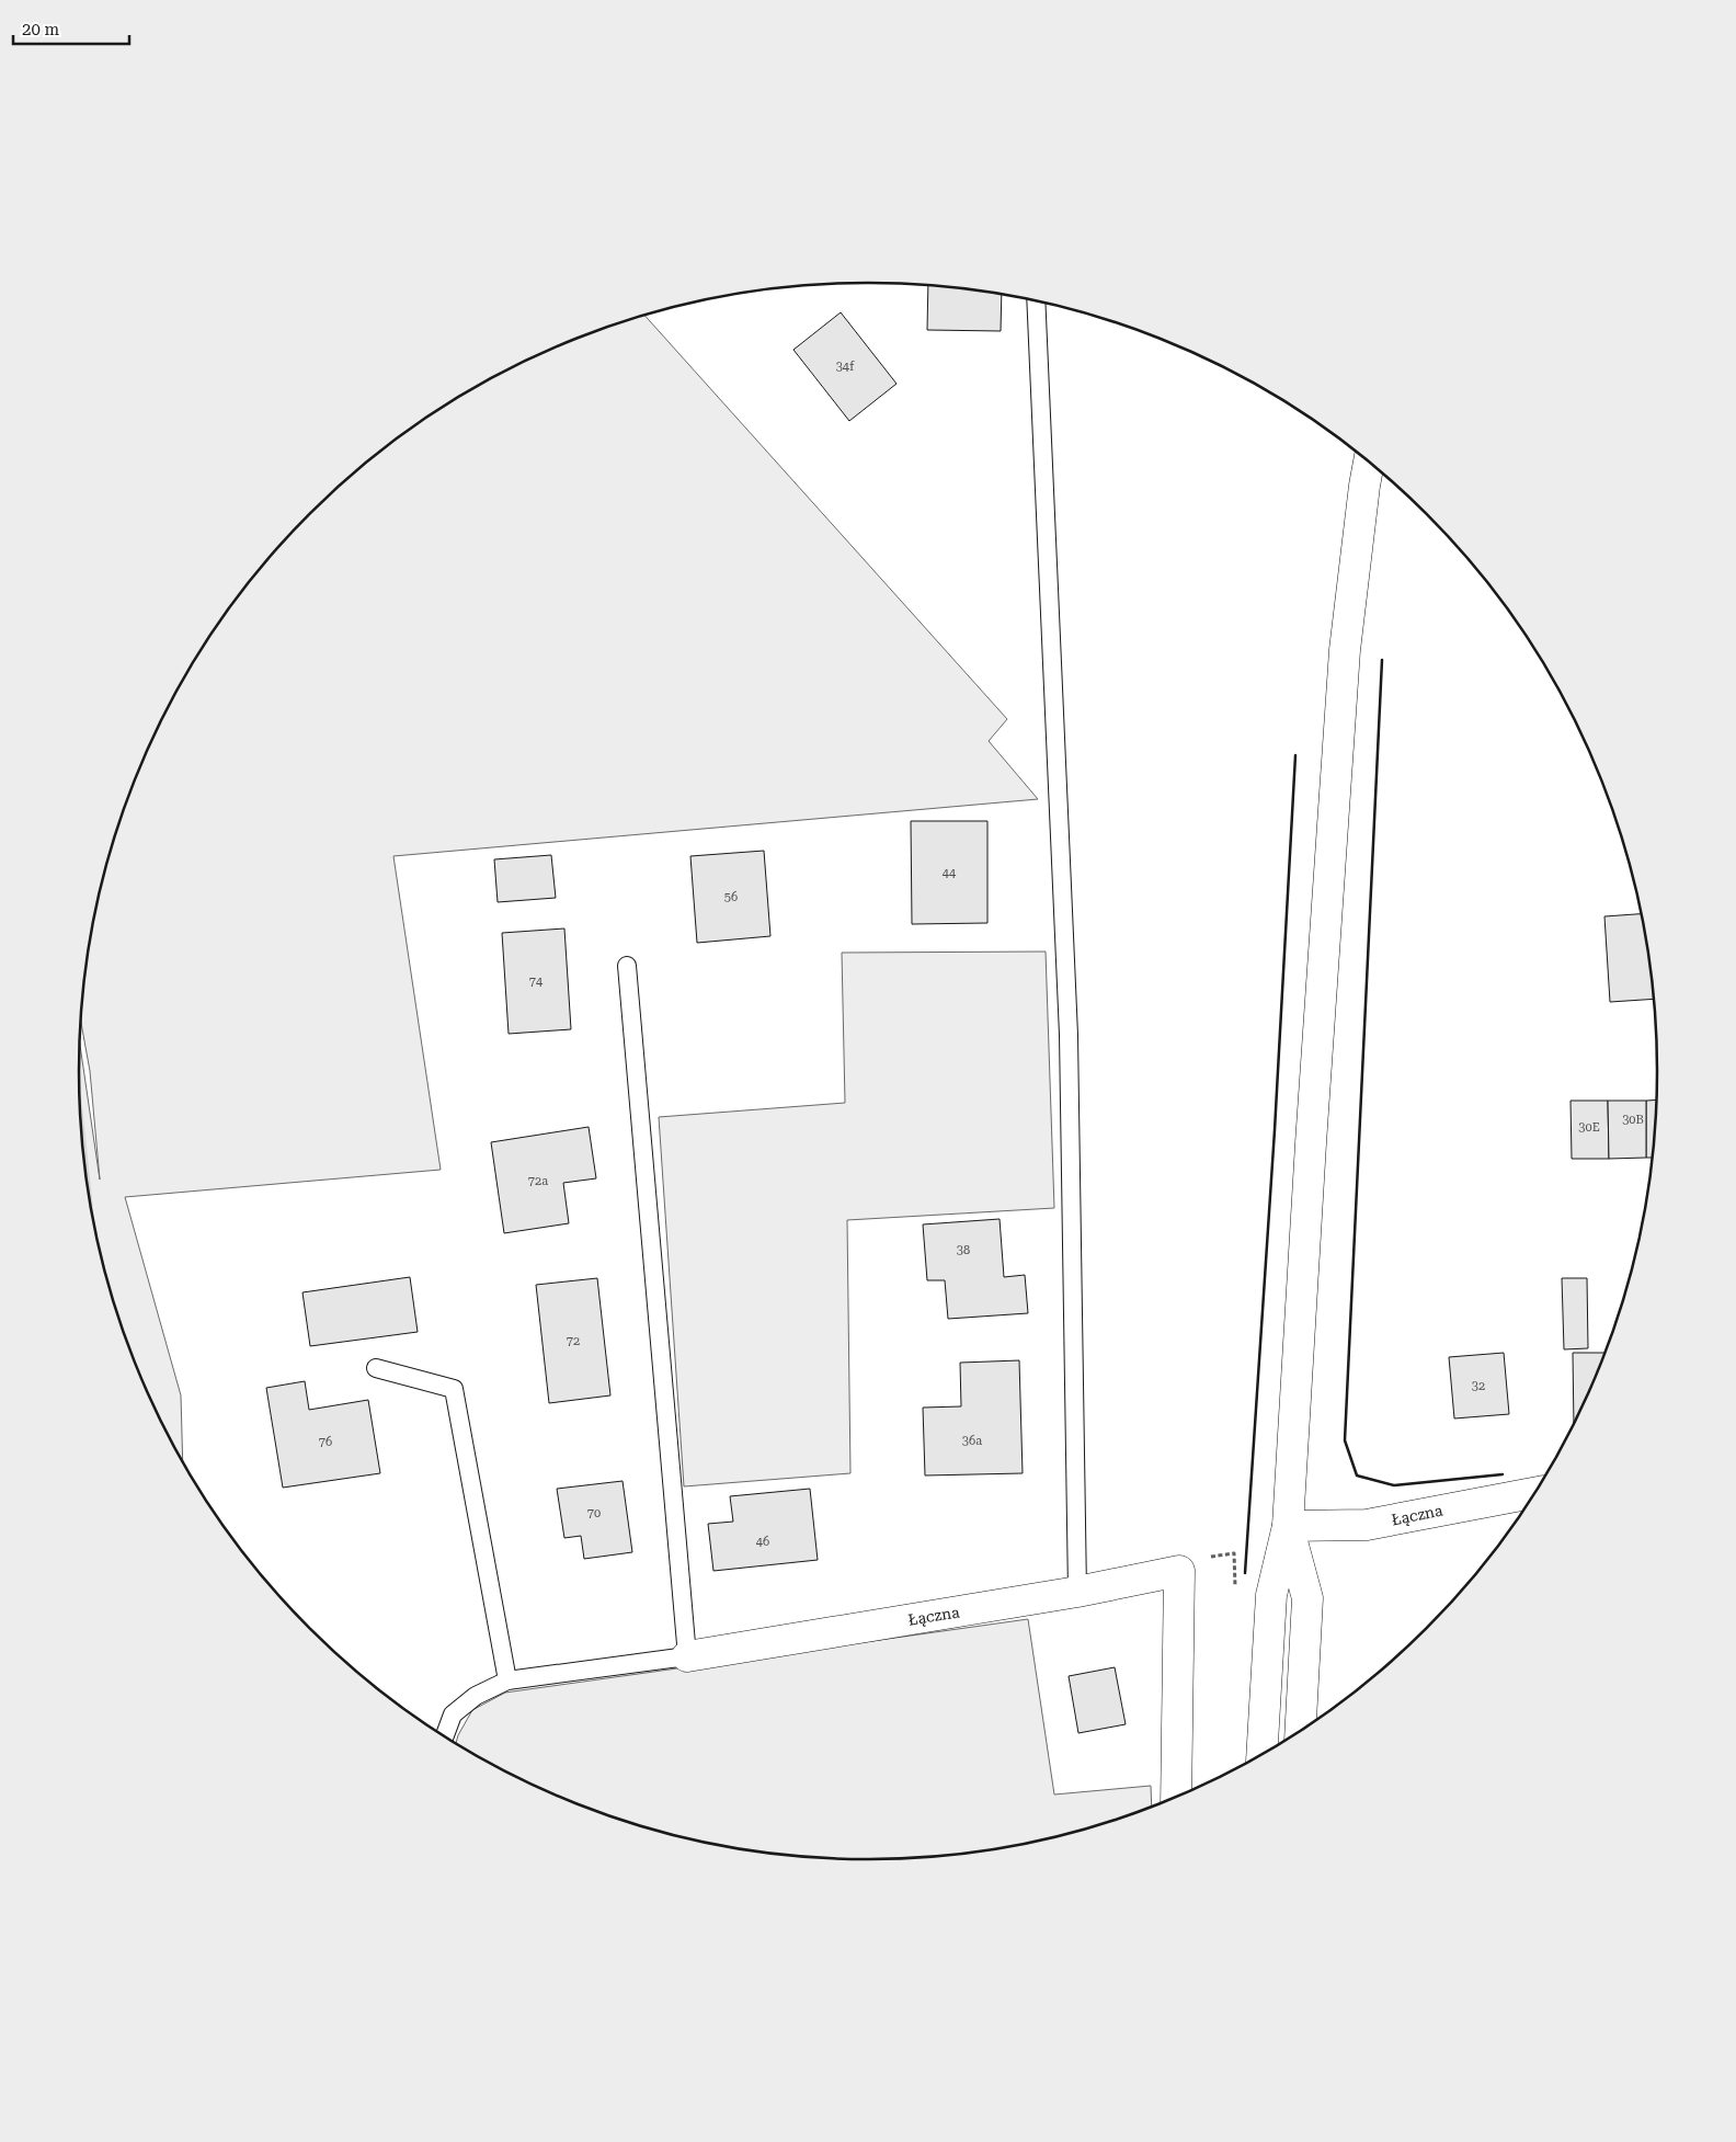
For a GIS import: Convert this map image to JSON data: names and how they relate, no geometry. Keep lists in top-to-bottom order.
{
  "streets": {
    "main road": ["Łączna"]
  },
  "house_numbers": [
    "34f",
    "44",
    "56",
    "74",
    "30B",
    "30E",
    "72a",
    "38",
    "72",
    "32",
    "36a",
    "76",
    "70",
    "46"
  ],
  "scale_bar": "20 m"
}
